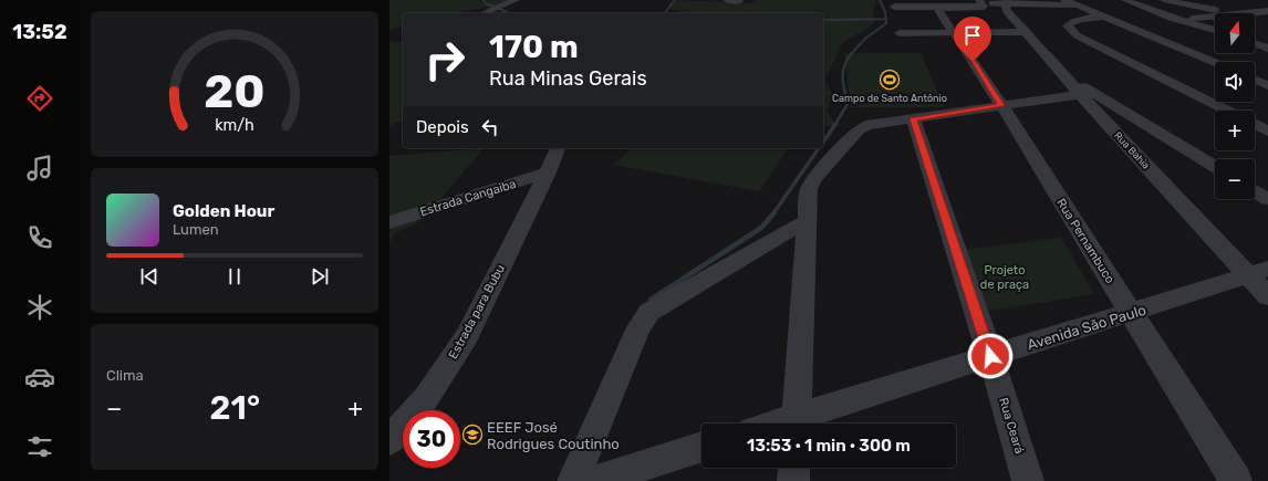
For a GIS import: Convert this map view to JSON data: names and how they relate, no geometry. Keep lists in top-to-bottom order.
{
  "streets": {
    "street": [
      "Rua Bahia",
      "Estrada Cangaiba",
      "Rua Pernambuco",
      "Estrada para Bubu",
      "Avenida São Paulo",
      "Rua Ceará"
    ]
  },
  "crossings": [
    ["Rua Bahia", "Avenida São Paulo"],
    ["Estrada Cangaiba", "Estrada para Bubu"],
    ["Rua Pernambuco", "Avenida São Paulo"],
    ["Avenida São Paulo", "Rua Ceará"]
  ],
  "parks": ["Projeto de praça"],
  "places": {
    "sports": ["Campo de Santo Antônio"],
    "school or university": ["EEEF José Rodrigues Coutinho"]
  },
  "north": "top",
  "page": {
    "tabs": "13:52",
    "map_buttons": ["+", "−"],
    "turn": ["170 m", "Rua Minas Gerais"],
    "then": "Depois",
    "song": ["Golden Hour", "Lumen"],
    "tile": "Clima",
    "heat": ["−", "21°", "+"],
    "limit": "30",
    "trip": "13:53 · 1 min · 300 m",
    "gauge": ["20", "km/h"]
  }
}
